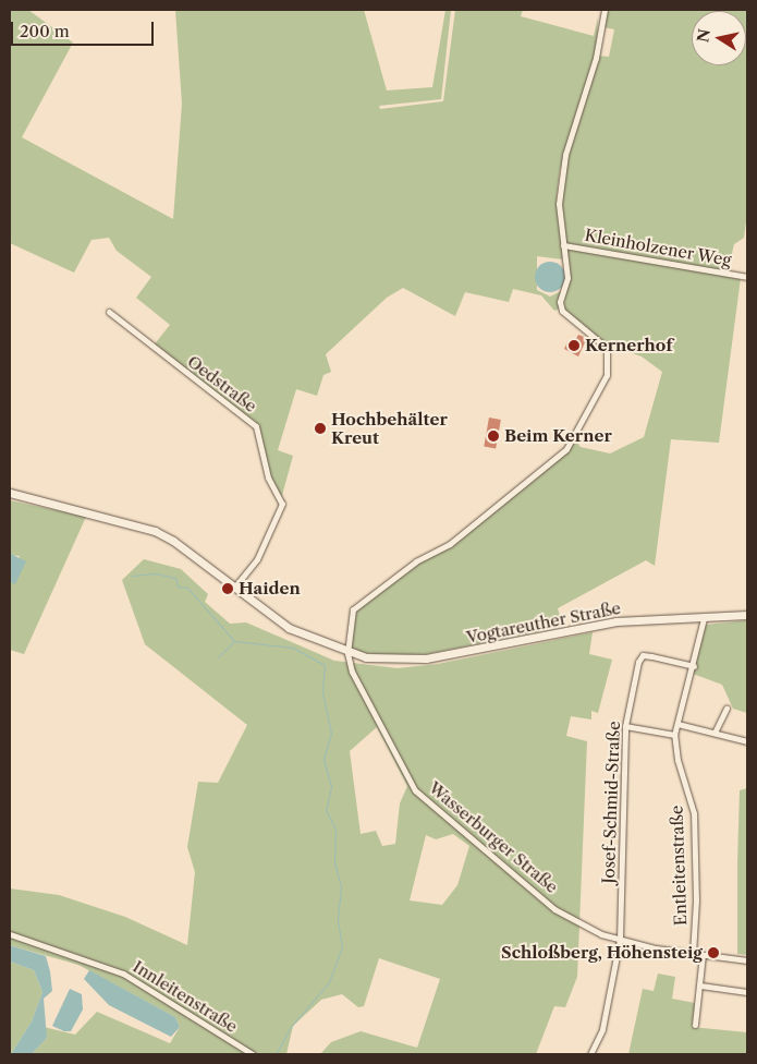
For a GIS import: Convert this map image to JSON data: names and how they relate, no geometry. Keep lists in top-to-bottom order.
{
  "streets": {
    "main road": ["Vogtareuther Straße"],
    "street": [
      "Kleinholzener Weg",
      "Oedstraße",
      "Josef-Schmid-Straße",
      "Wasserburger Straße",
      "Entleitenstraße",
      "Innleitenstraße"
    ]
  },
  "crossings": [
    ["Vogtareuther Straße", "Wasserburger Straße"],
    ["Vogtareuther Straße", "Entleitenstraße"],
    ["Josef-Schmid-Straße", "Wasserburger Straße"],
    ["Josef-Schmid-Straße", "Entleitenstraße"],
    ["Wasserburger Straße", "Entleitenstraße"]
  ],
  "places": [
    "Kernerhof",
    "Hochbehälter Kreut",
    "Beim Kerner",
    "Haiden",
    "Schloßberg, Höhensteig"
  ],
  "scale_bar": "200 m",
  "north": "left"
}
